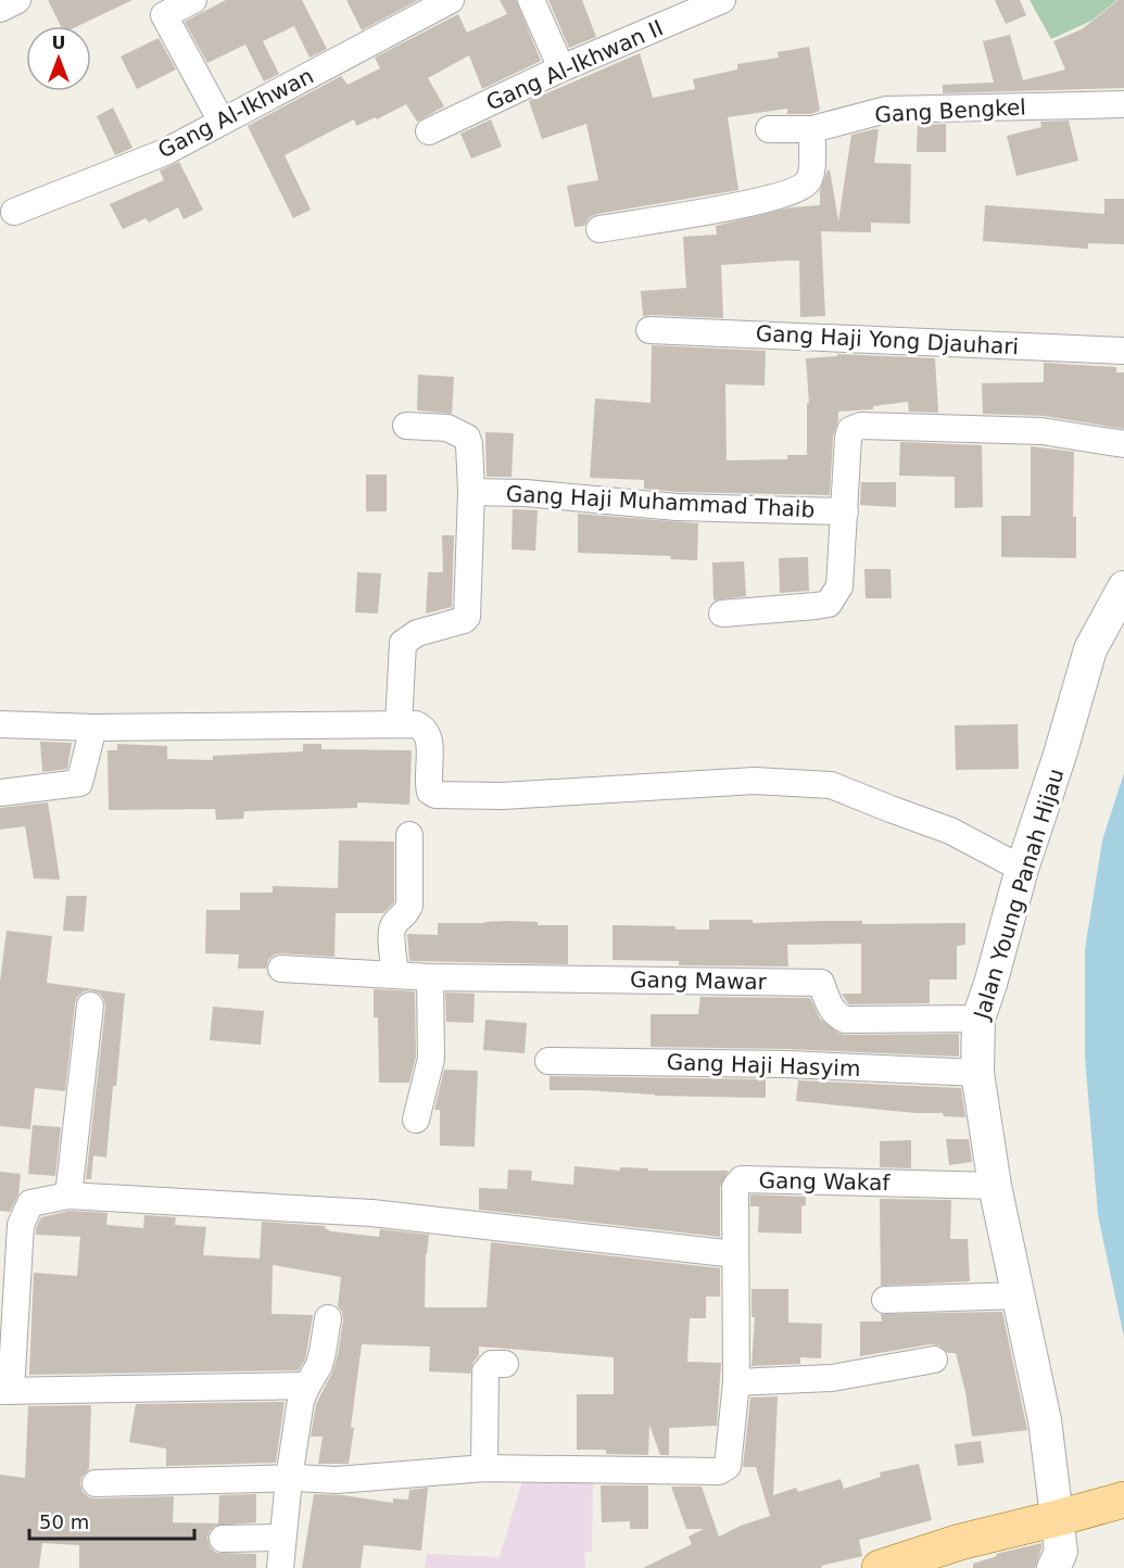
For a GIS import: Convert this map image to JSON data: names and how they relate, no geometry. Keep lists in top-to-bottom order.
{
  "streets": {
    "street": [
      "Gang Al-Ikhwan II",
      "Gang Bengkel",
      "Gang Al-Ikhwan",
      "Gang Haji Yong Djauhari",
      "Gang Haji Muhammad Thaib",
      "Jalan Young Panah Hijau",
      "Gang Mawar",
      "Gang Haji Hasyim",
      "Gang Wakaf"
    ]
  },
  "crossings": [
    ["Jalan Young Panah Hijau", "Gang Mawar"],
    ["Jalan Young Panah Hijau", "Gang Haji Hasyim"],
    ["Jalan Young Panah Hijau", "Gang Wakaf"]
  ],
  "scale_bar": "50 m",
  "north": "top"
}
